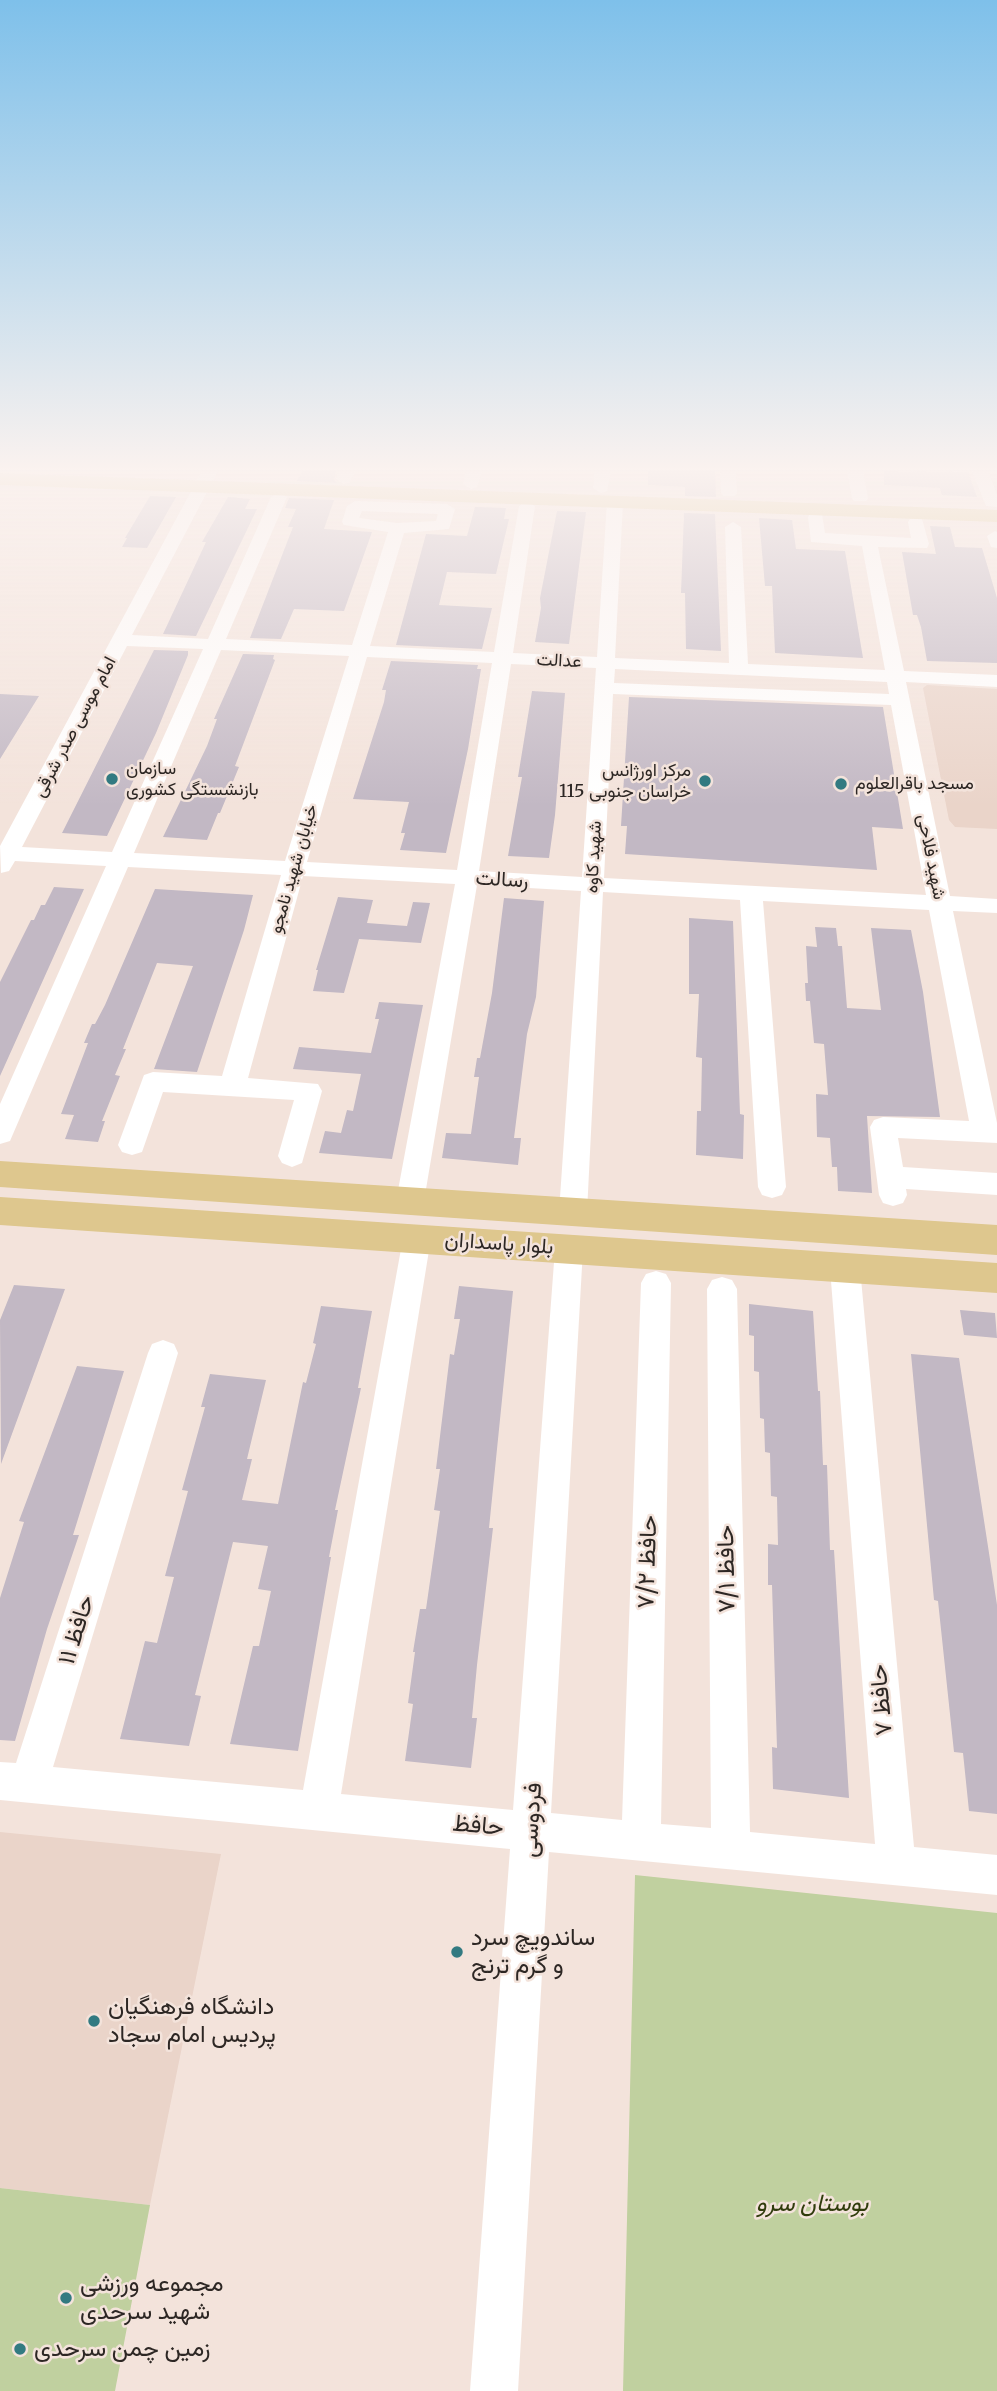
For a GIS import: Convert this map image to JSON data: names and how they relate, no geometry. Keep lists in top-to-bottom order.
{
  "streets": {
    "main road": ["بلوار پاسداران"],
    "street": [
      "عدالت",
      "امام موسی صدر شرقی",
      "شهید کاوه",
      "شهید فلاحی",
      "خیابان شهید نامجو",
      "رسالت",
      "حافظ ۷/۲",
      "حافظ ۷/۱",
      "حافظ ۱۱",
      "حافظ ۷",
      "فردوسی",
      "حافظ"
    ]
  },
  "crossings": [
    ["عدالت", "امام موسی صدر شرقی"],
    ["عدالت", "شهید کاوه"],
    ["عدالت", "شهید فلاحی"],
    ["عدالت", "خیابان شهید نامجو"],
    ["امام موسی صدر شرقی", "رسالت"],
    ["شهید کاوه", "رسالت"],
    ["شهید کاوه", "بلوار پاسداران"],
    ["شهید کاوه", "فردوسی"],
    ["شهید فلاحی", "رسالت"],
    ["خیابان شهید نامجو", "رسالت"],
    ["بلوار پاسداران", "حافظ ۷"],
    ["بلوار پاسداران", "فردوسی"],
    ["حافظ ۷/۲", "حافظ"],
    ["حافظ ۷/۱", "حافظ"],
    ["حافظ ۱۱", "حافظ"],
    ["حافظ ۷", "حافظ"],
    ["فردوسی", "حافظ"]
  ],
  "parks": ["بوستان سرو"],
  "places": [
    "سازمان بازنشستگی کشوری",
    "مرکز اورژانس 115 خراسان جنوبی",
    "مسجد باقرالعلوم",
    "ساندویچ سرد و گرم ترنج",
    "دانشگاه فرهنگیان پردیس امام سجاد",
    "مجموعه ورزشی شهید سرحدی",
    "زمین چمن سرحدی"
  ]
}
